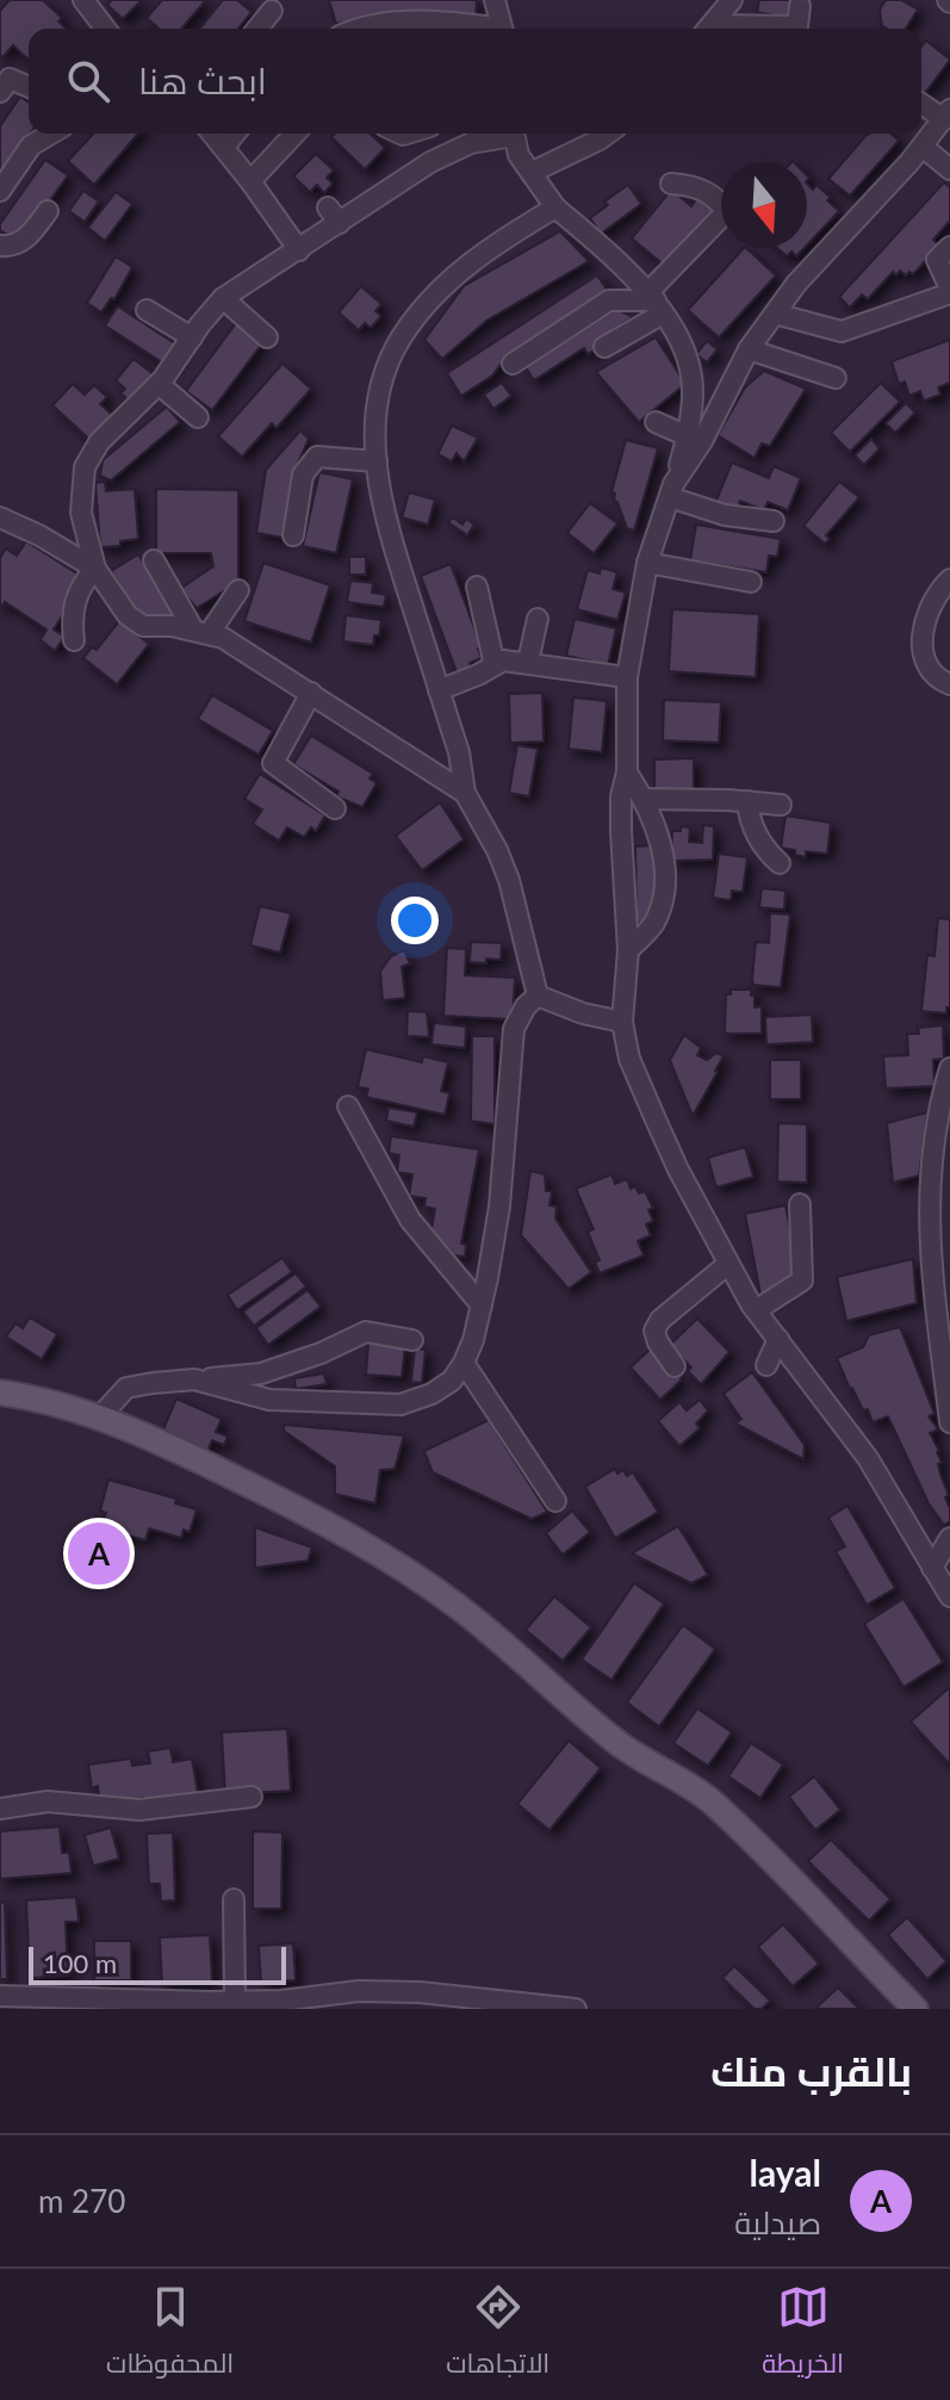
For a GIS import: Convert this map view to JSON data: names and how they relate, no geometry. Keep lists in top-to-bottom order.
{
  "scale_bar": "100 m",
  "north": "bottom",
  "page": {
    "search": "ابحث هنا",
    "pins": "A",
    "scale": "100 m",
    "heading": "بالقرب منك",
    "list": [
      {
        "mark": "A",
        "name": "layal",
        "note": "صيدلية",
        "value": "270 m"
      }
    ],
    "nav": ["الخريطة", "الاتجاهات", "المحفوظات"]
  }
}
